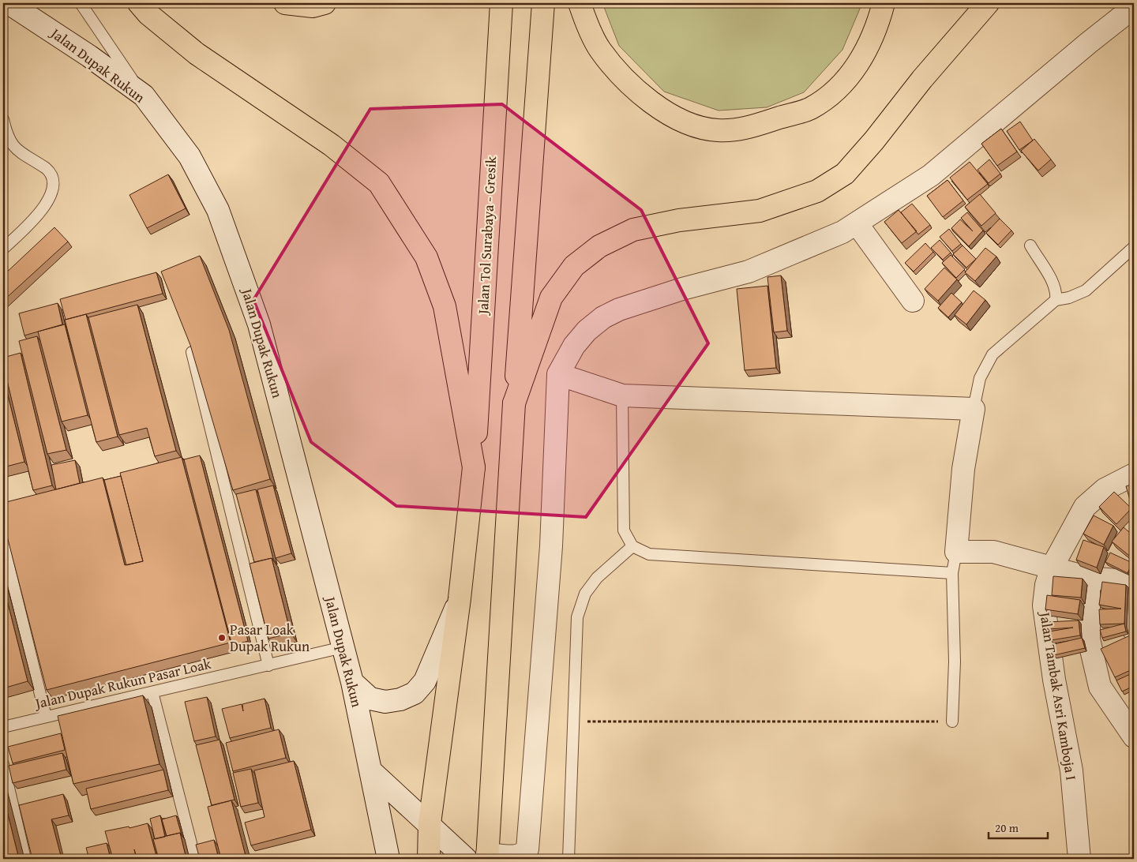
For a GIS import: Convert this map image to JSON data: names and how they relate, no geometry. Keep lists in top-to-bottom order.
{
  "streets": {
    "main road": ["Jalan Tol Surabaya - Gresik"],
    "street": ["Jalan Dupak Rukun", "Jalan Tambak Asri Kamboja I"],
    "lane": ["Jalan Dupak Rukun Pasar Loak"]
  },
  "crossings": [
    ["Jalan Dupak Rukun", "Jalan Dupak Rukun Pasar Loak"]
  ],
  "places": ["Pasar Loak Dupak Rukun"],
  "scale_bar": "20 m"
}
